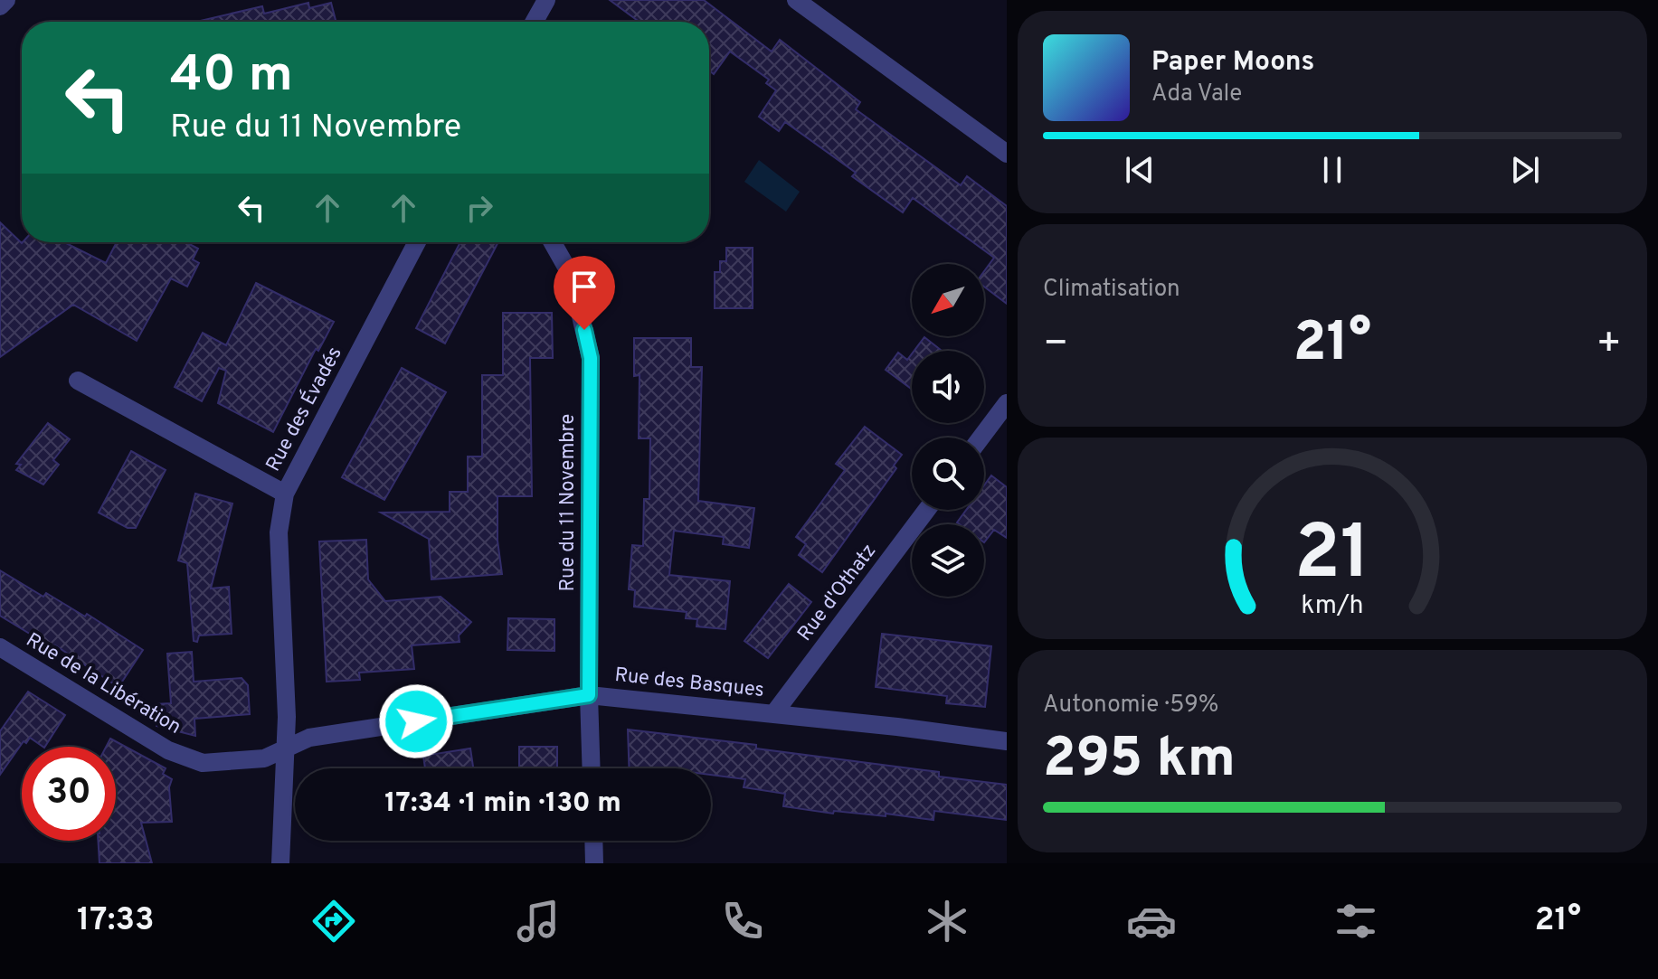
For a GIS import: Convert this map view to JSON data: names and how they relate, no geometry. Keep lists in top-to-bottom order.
{
  "streets": {
    "street": [
      "Rue des Évadés",
      "Rue du 11 Novembre",
      "Rue d'Othatz",
      "Rue des Basques",
      "Rue de la Libération"
    ]
  },
  "crossings": [
    ["Rue des Évadés", "Rue des Basques"],
    ["Rue des Évadés", "Rue de la Libération"],
    ["Rue du 11 Novembre", "Rue des Basques"],
    ["Rue d'Othatz", "Rue des Basques"],
    ["Rue des Basques", "Rue de la Libération"]
  ],
  "north": "bottom left",
  "page": {
    "turn": ["40 m", "Rue du 11 Novembre"],
    "song": ["Paper Moons", "Ada Vale"],
    "tile": [
      "Climatisation",
      ["Autonomie · 59%", "295 km"]
    ],
    "heat": ["−", "21°", "+"],
    "limit": "30",
    "trip": "17:34 · 1 min · 130 m",
    "tabs": ["17:33", "21°"],
    "gauge": ["21", "km/h"]
  }
}
